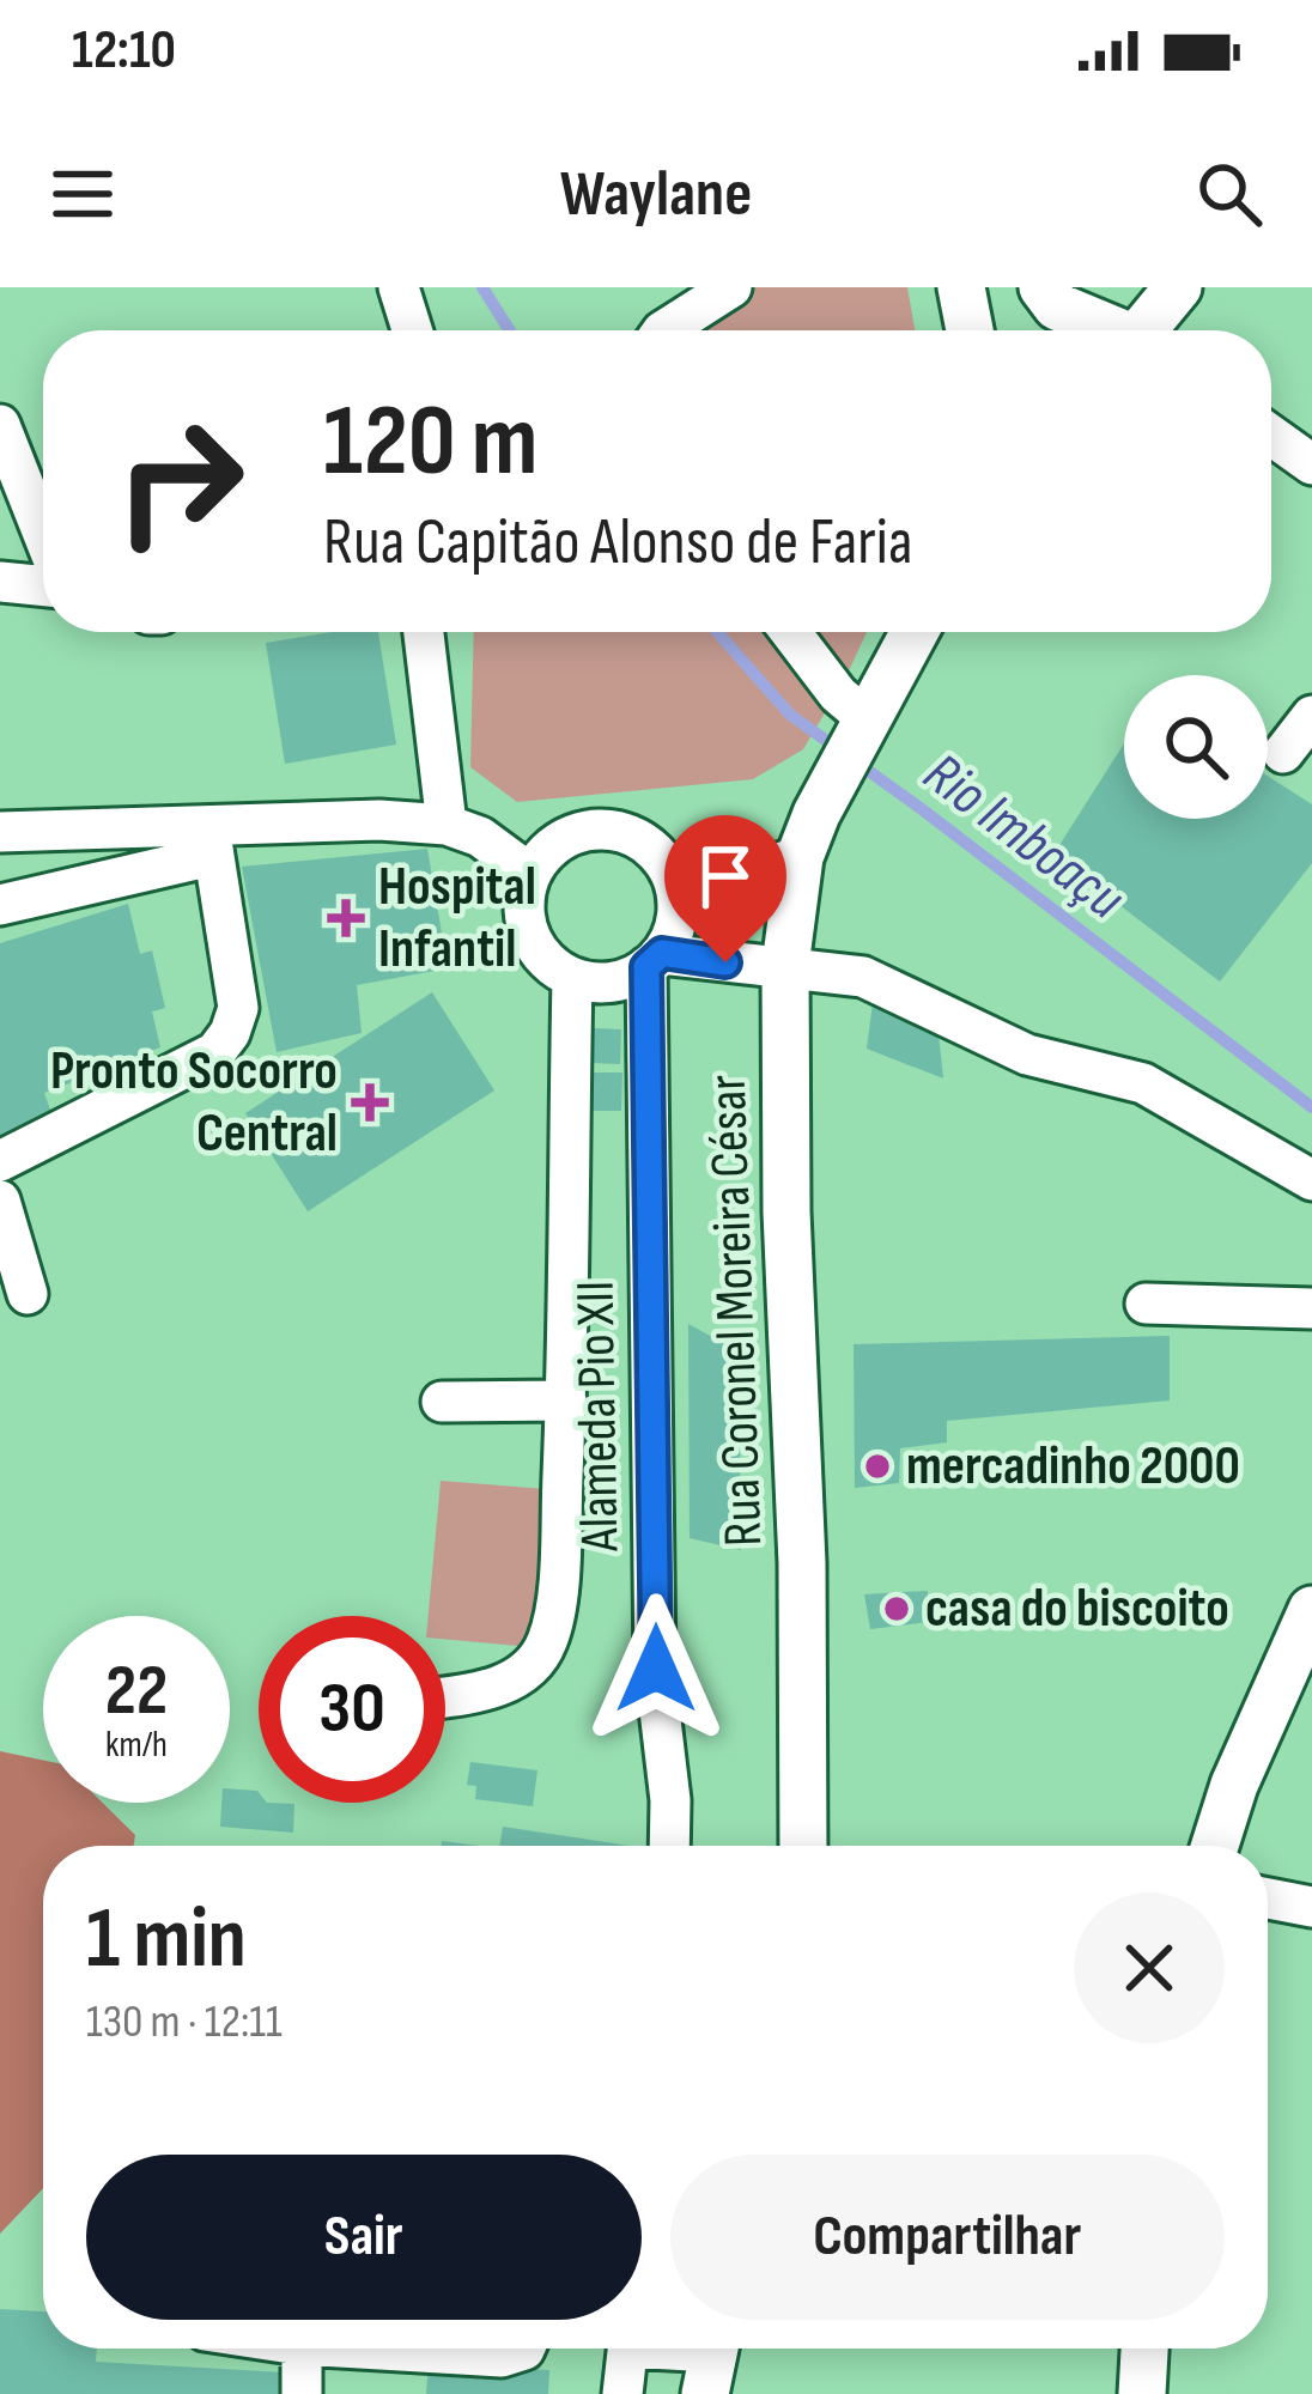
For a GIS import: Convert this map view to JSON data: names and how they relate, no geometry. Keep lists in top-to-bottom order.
{
  "streets": {
    "main road": ["Rua Coronel Moreira César"],
    "street": ["Alameda Pio XII"]
  },
  "water": ["Rio Imboaçu"],
  "places": {
    "health": ["Hospital Infantil", "Pronto Socorro Central"],
    "other": ["mercadinho 2000", "casa do biscoito"]
  },
  "page": {
    "status": "12:10",
    "header": "Waylane",
    "turn": ["120 m", "Rua Capitão Alonso de Faria"],
    "speed": "22 km/h",
    "limit": "30",
    "heading": ["1 min", "130 m · 12:11"],
    "buttons": ["Sair", "Compartilhar"]
  }
}
